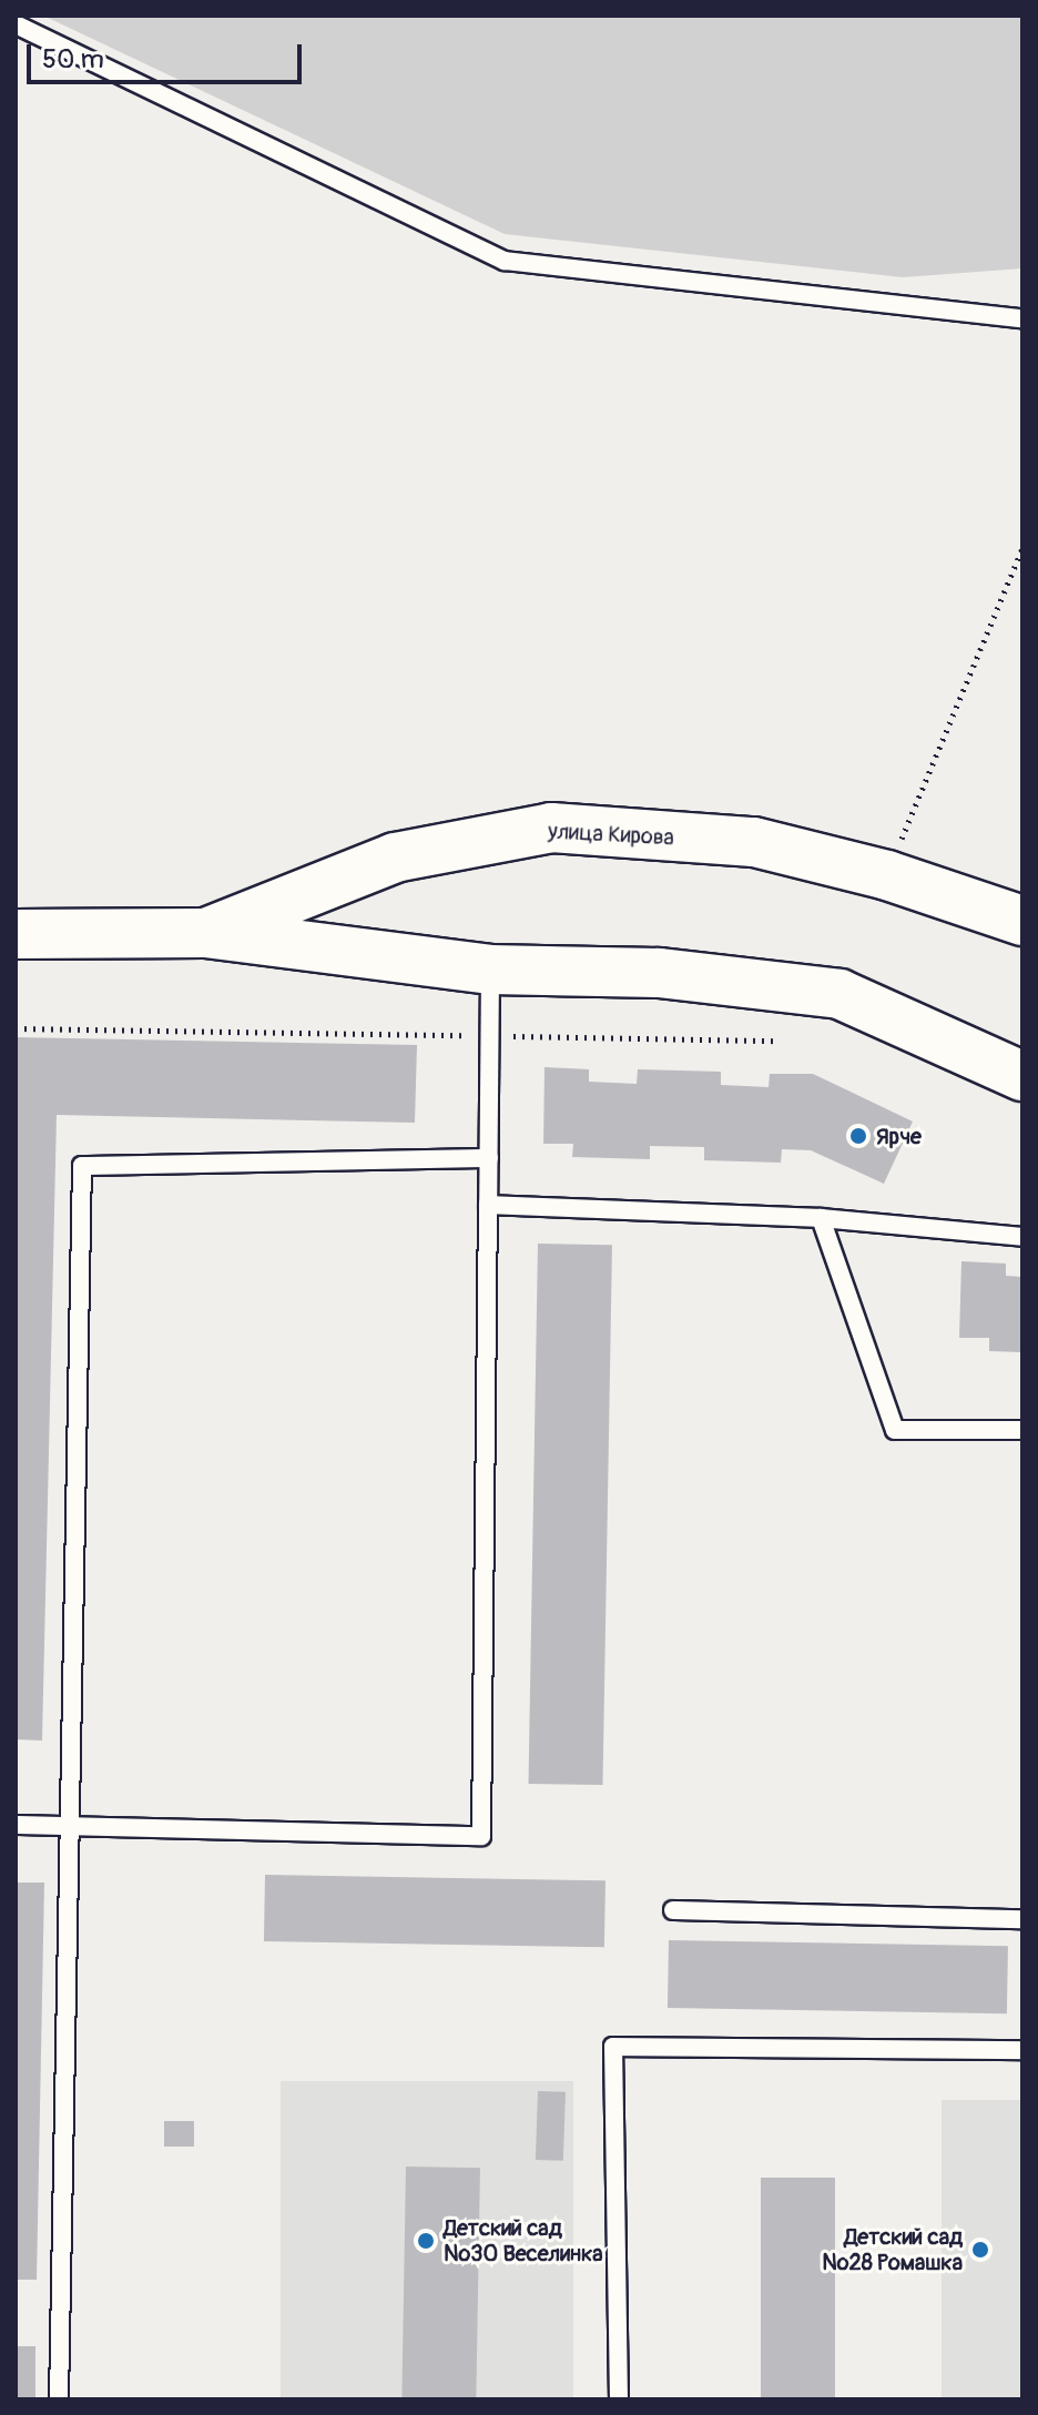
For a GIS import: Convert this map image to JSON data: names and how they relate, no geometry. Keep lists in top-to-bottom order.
{
  "streets": {
    "main road": ["улица Кирова"]
  },
  "places": ["Ярче", "Детский сад №30 Веселинка", "Детский сад №28 Ромашка"],
  "scale_bar": "50 m"
}
